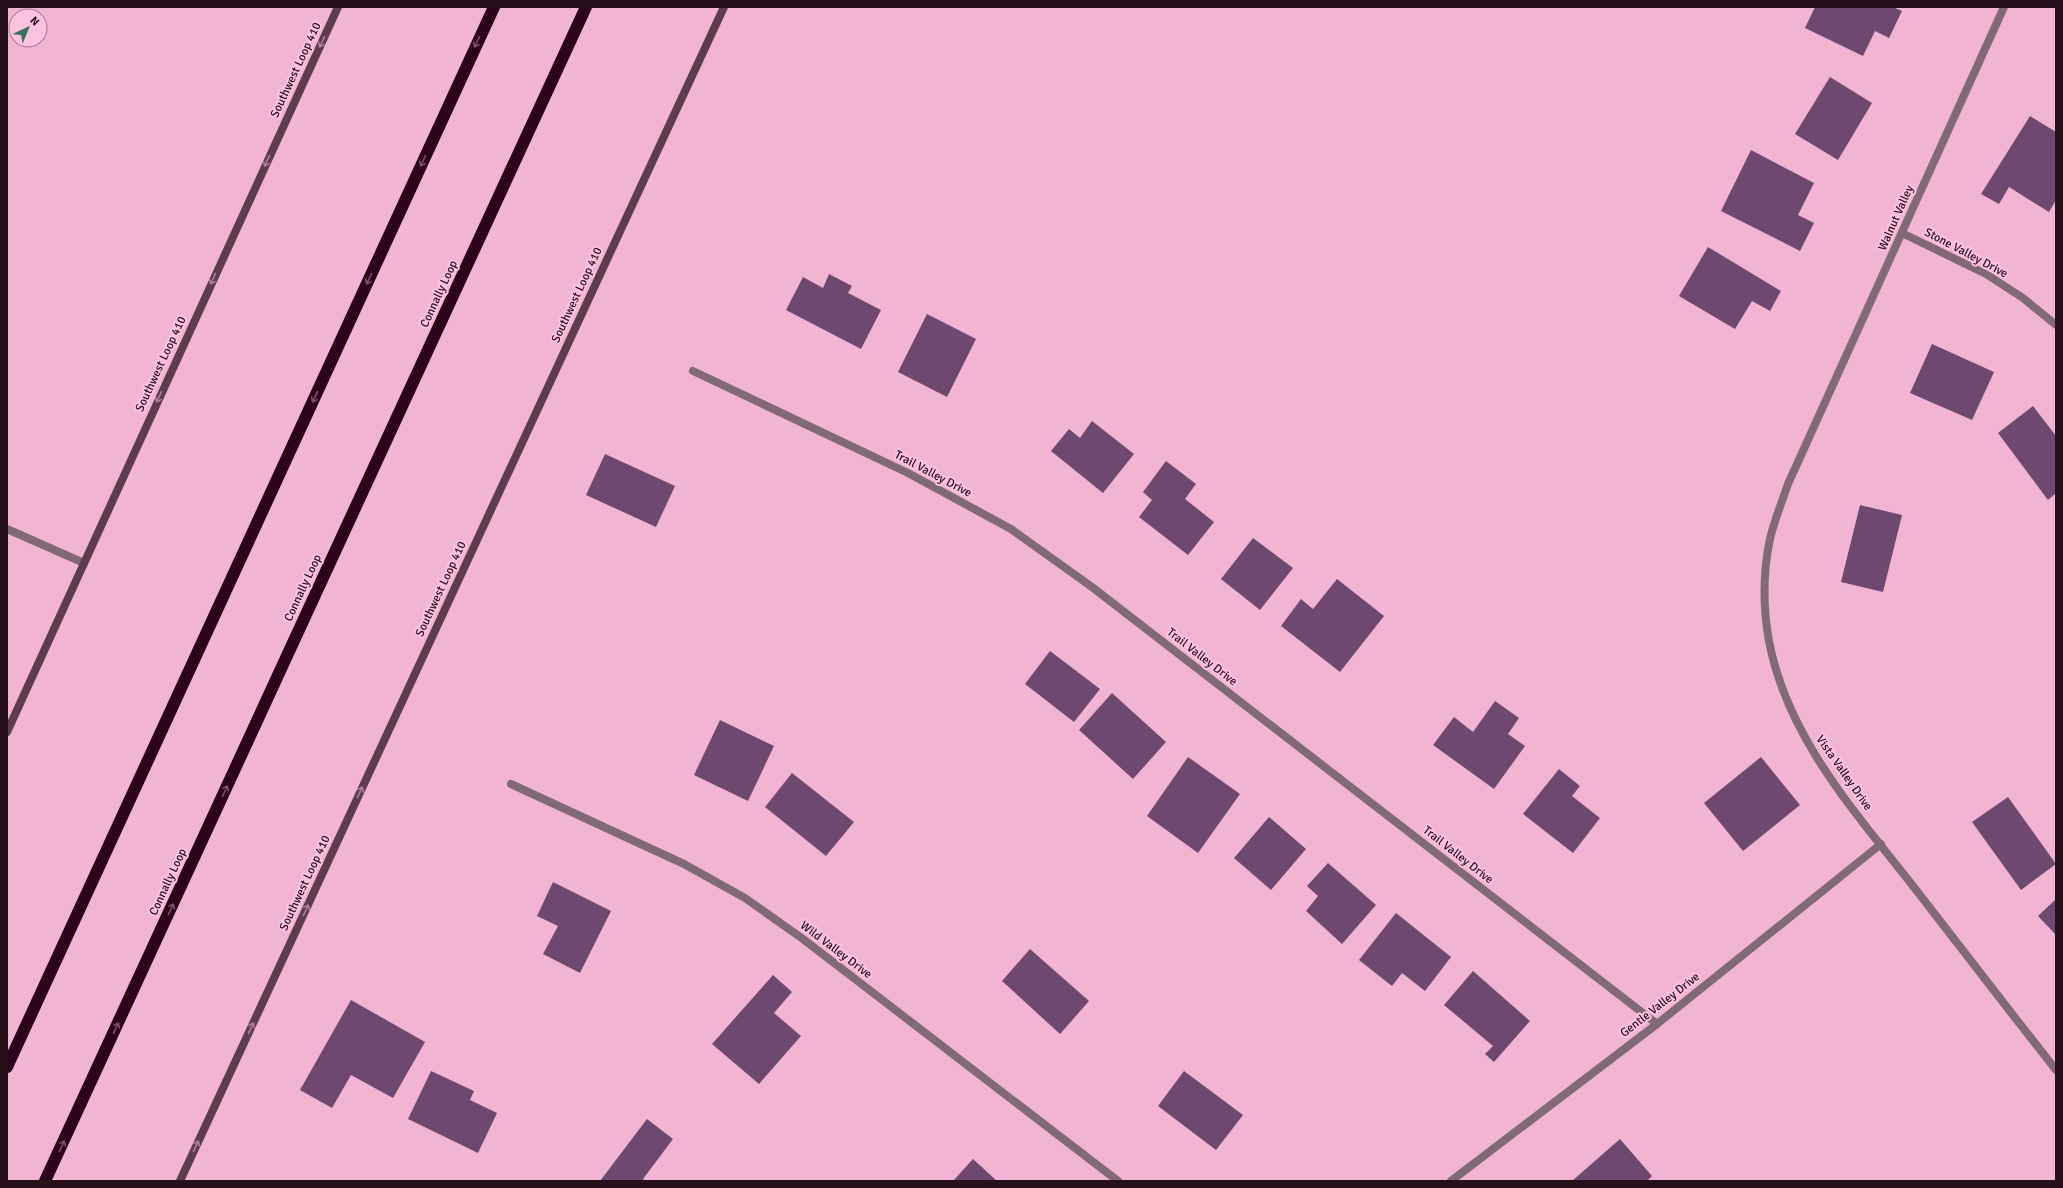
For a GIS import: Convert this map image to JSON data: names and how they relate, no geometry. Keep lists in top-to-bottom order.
{
  "streets": {
    "highway": ["Connally Loop"],
    "main road": ["Southwest Loop 410"],
    "street": [
      "Walnut Valley",
      "Stone Valley Drive",
      "Trail Valley Drive",
      "Vista Valley Drive",
      "Wild Valley Drive",
      "Gentle Valley Drive"
    ]
  },
  "crossings": [
    ["Walnut Valley", "Stone Valley Drive"],
    ["Walnut Valley", "Vista Valley Drive"],
    ["Trail Valley Drive", "Gentle Valley Drive"],
    ["Vista Valley Drive", "Gentle Valley Drive"]
  ],
  "north": "top right"
}
